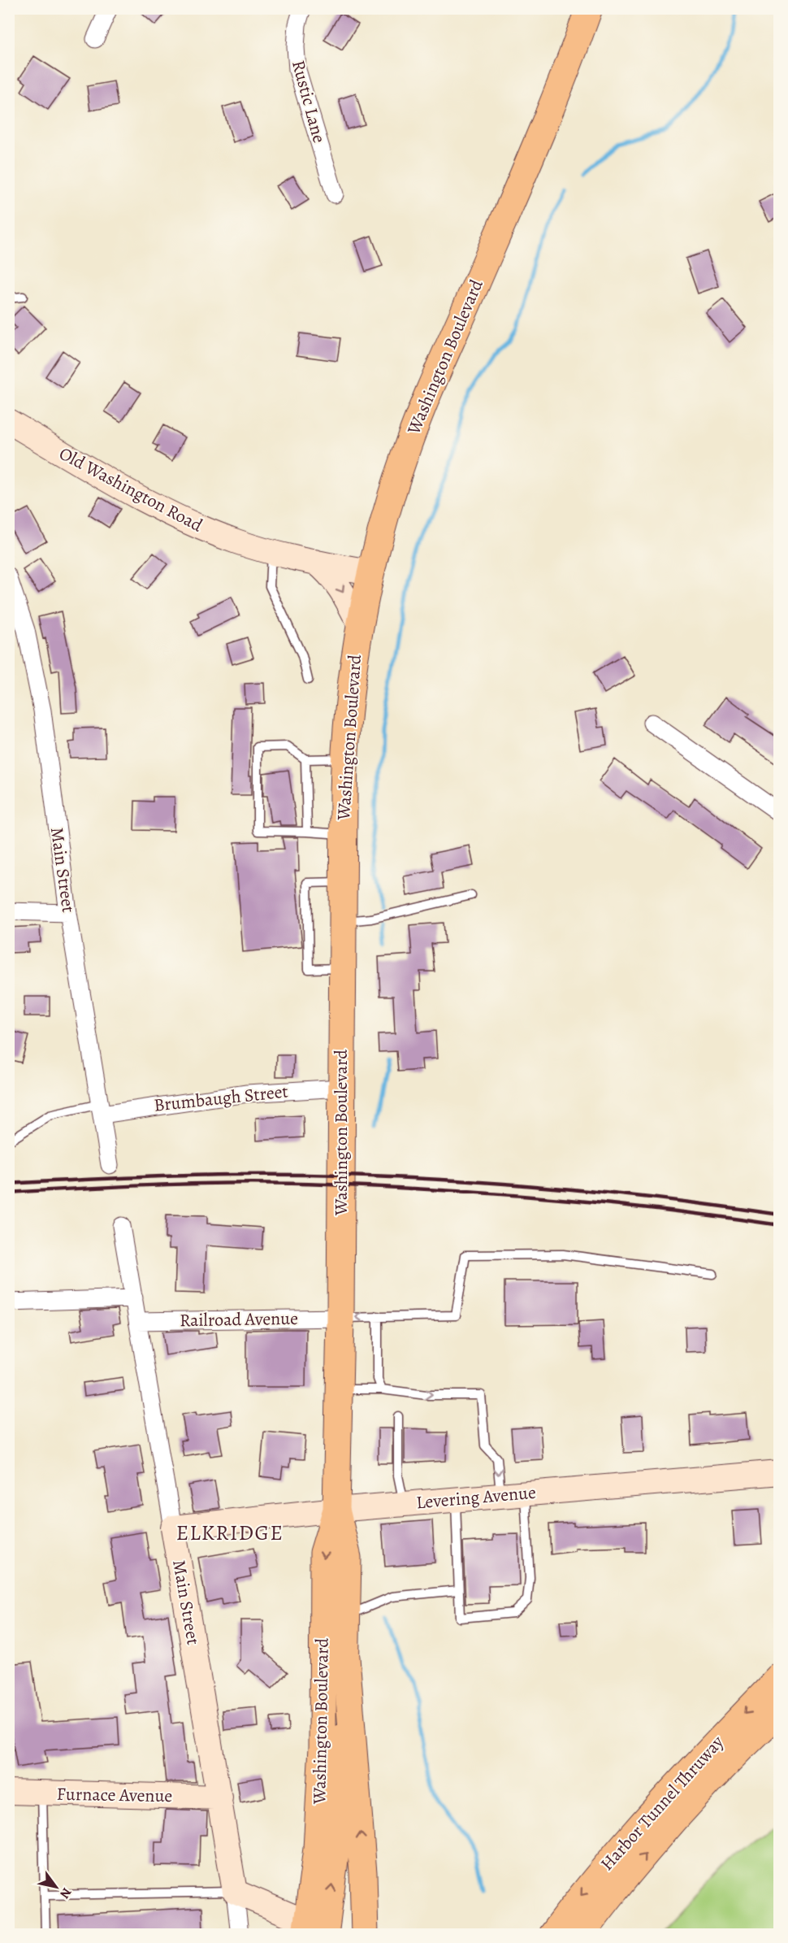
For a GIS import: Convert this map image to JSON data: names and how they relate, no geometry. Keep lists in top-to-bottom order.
{
  "streets": {
    "main road": ["Washington Boulevard", "Harbor Tunnel Thruway"],
    "street": [
      "Rustic Lane",
      "Old Washington Road",
      "Main Street",
      "Brumbaugh Street",
      "Railroad Avenue",
      "Levering Avenue",
      "Furnace Avenue"
    ]
  },
  "crossings": [
    ["Washington Boulevard", "Old Washington Road"],
    ["Washington Boulevard", "Brumbaugh Street"],
    ["Washington Boulevard", "Railroad Avenue"],
    ["Washington Boulevard", "Levering Avenue"],
    ["Main Street", "Brumbaugh Street"],
    ["Main Street", "Railroad Avenue"],
    ["Main Street", "Levering Avenue"],
    ["Main Street", "Furnace Avenue"]
  ],
  "districts": ["ELKRIDGE"],
  "north": "bottom right"
}
